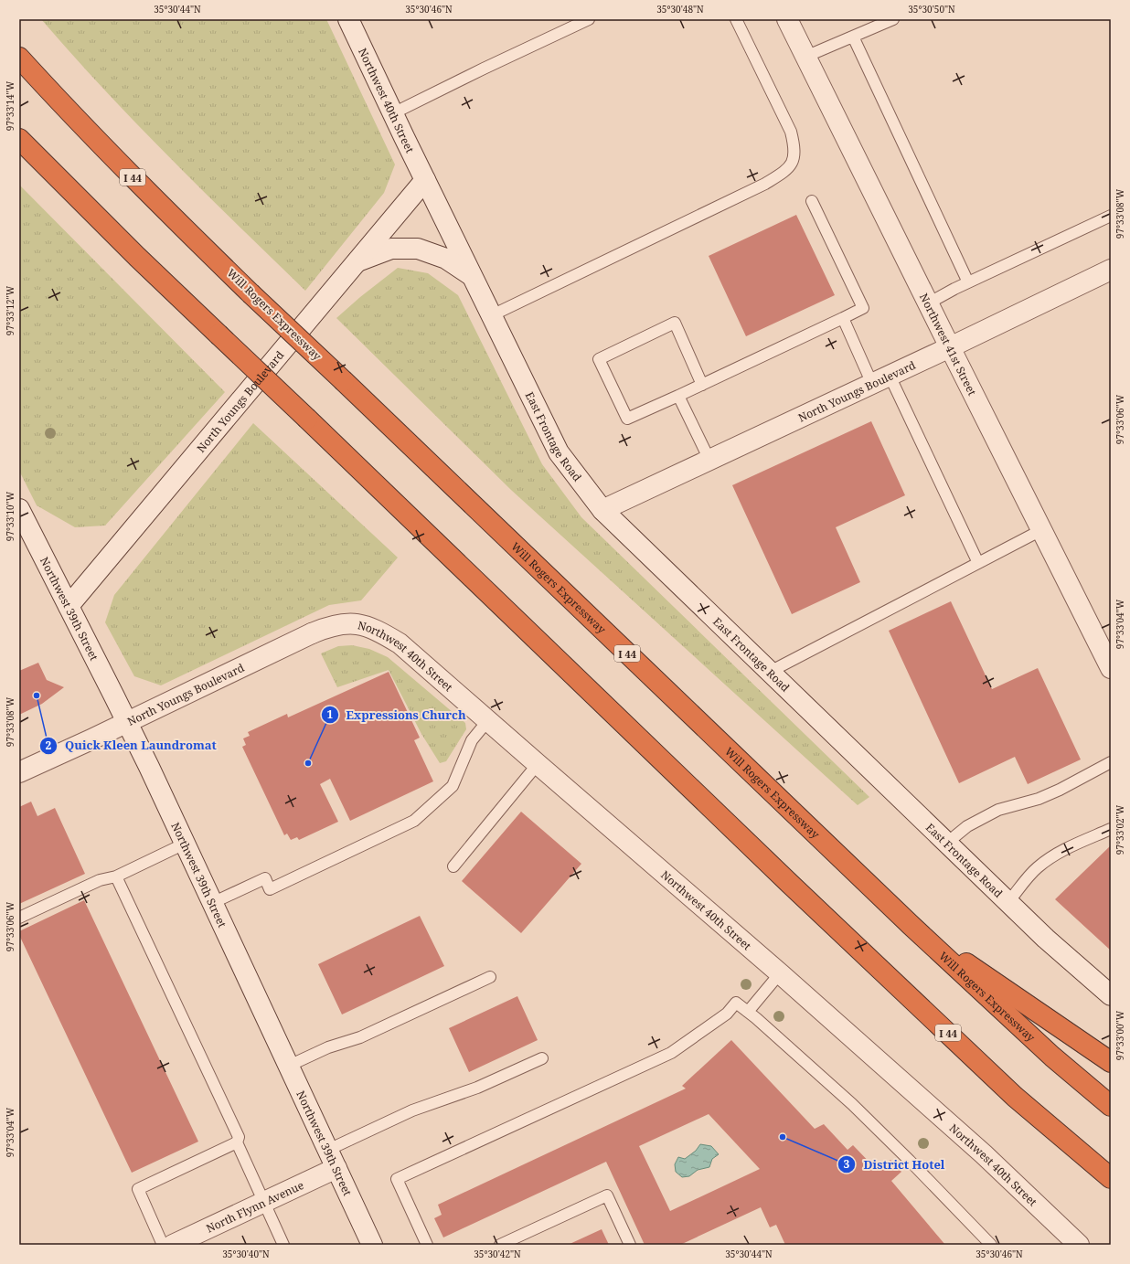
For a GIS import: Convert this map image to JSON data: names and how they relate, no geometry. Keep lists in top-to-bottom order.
{
  "streets": {
    "highway": ["I 44", "Will Rogers Expressway"],
    "street": [
      "Northwest 40th Street",
      "Northwest 41st Street",
      "North Youngs Boulevard",
      "East Frontage Road",
      "Northwest 39th Street",
      "North Flynn Avenue"
    ]
  },
  "crossings": [
    ["Northwest 40th Street", "North Youngs Boulevard"],
    ["Northwest 40th Street", "East Frontage Road"],
    ["Northwest 41st Street", "North Youngs Boulevard"],
    ["North Youngs Boulevard", "East Frontage Road"],
    ["North Youngs Boulevard", "Northwest 39th Street"],
    ["Northwest 39th Street", "North Flynn Avenue"]
  ],
  "places": ["Quick Kleen Laundromat", "Expressions Church", "District Hotel"],
  "coordinates": [
    "35°30'44\"N",
    "35°30'46\"N",
    "35°30'48\"N",
    "35°30'50\"N",
    "97°33'14\"W",
    "97°33'08\"W",
    "97°33'12\"W",
    "97°33'06\"W",
    "97°33'10\"W",
    "97°33'04\"W",
    "97°33'02\"W",
    "97°33'00\"W",
    "35°30'40\"N",
    "35°30'42\"N"
  ]
}
